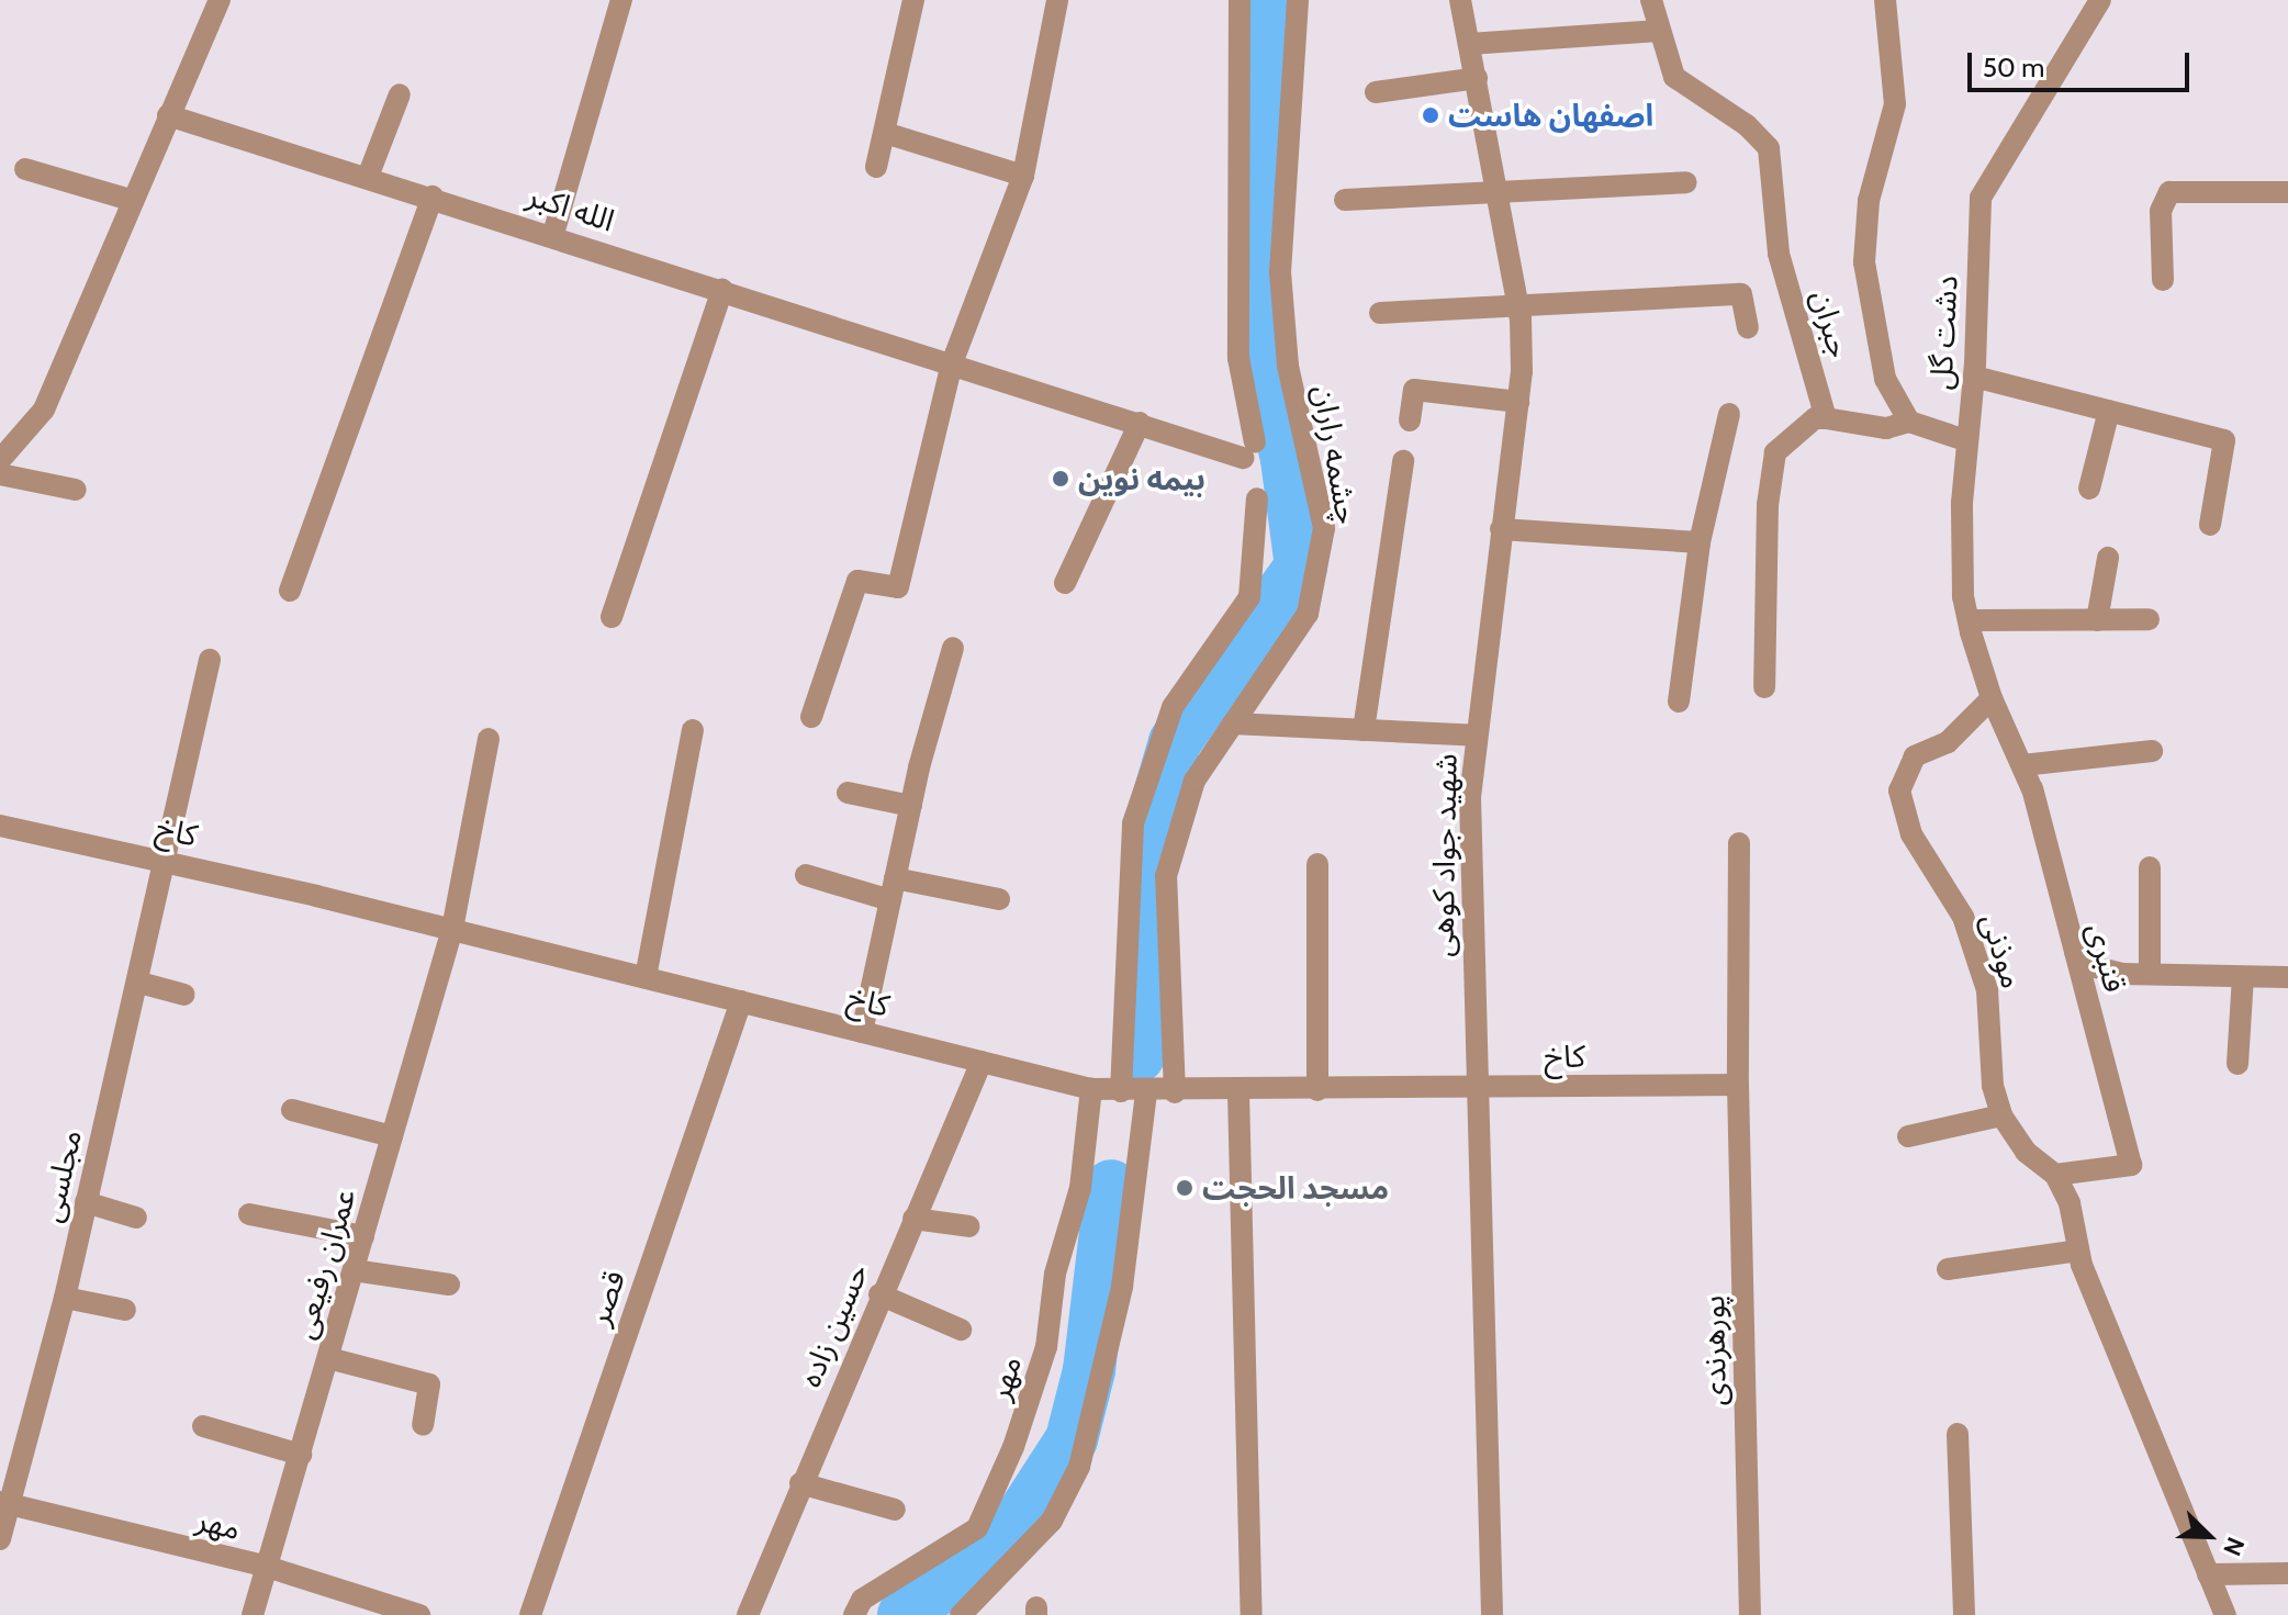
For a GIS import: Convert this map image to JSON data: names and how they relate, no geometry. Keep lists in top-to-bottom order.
{
  "streets": {
    "street": [
      "الله اکبر",
      "جبران",
      "دشت گل",
      "چشمه راران",
      "کاخ",
      "شهید جواد کوهی",
      "موذنی",
      "قنبری",
      "مجلسی",
      "عمران رفیعی",
      "قصر",
      "حسین زاده",
      "پورهرندی",
      "مهر"
    ]
  },
  "crossings": [
    ["دشت گل", "موذنی"],
    ["دشت گل", "قنبری"],
    ["چشمه راران", "کاخ"],
    ["کاخ", "شهید جواد کوهی"],
    ["کاخ", "مجلسی"],
    ["کاخ", "عمران رفیعی"],
    ["کاخ", "قصر"],
    ["کاخ", "حسین زاده"],
    ["کاخ", "پورهرندی"],
    ["کاخ", "مهر"],
    ["موذنی", "قنبری"],
    ["مجلسی", "مهر"],
    ["عمران رفیعی", "مهر"]
  ],
  "places": ["اصفهان هاست", "بیمه نوین", "مسجد الحجت"],
  "scale_bar": "50 m",
  "north": "bottom right"
}
